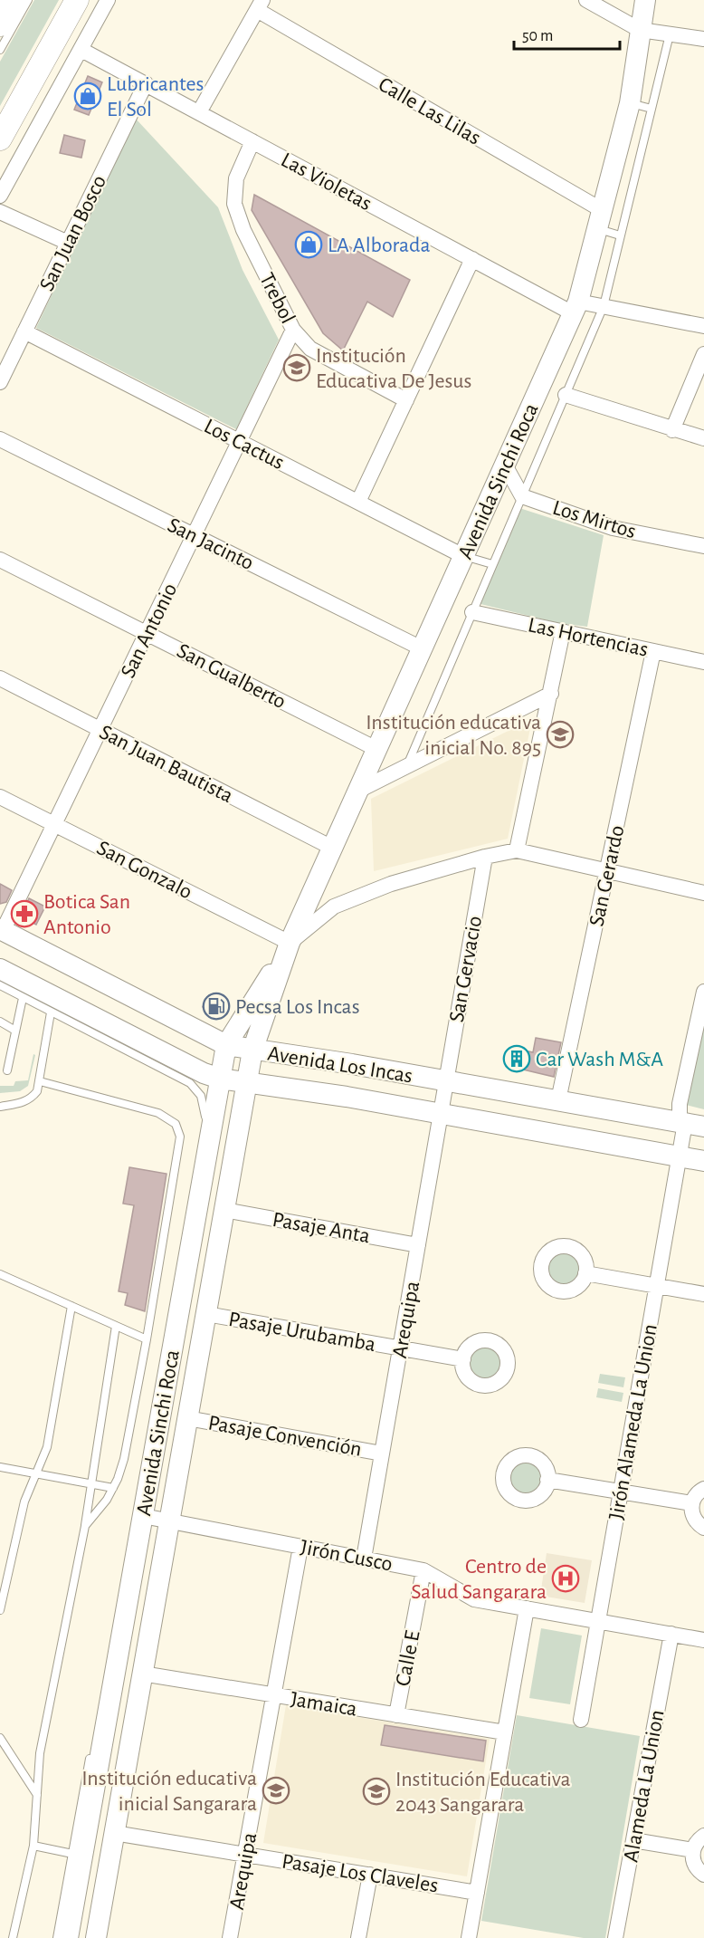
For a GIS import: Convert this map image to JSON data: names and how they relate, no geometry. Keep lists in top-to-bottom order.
{
  "streets": {
    "main road": ["Avenida Sinchi Roca", "Avenida Los Incas"],
    "street": [
      "Calle Las Lilas",
      "Las Violetas",
      "San Juan Bosco",
      "Trebol",
      "Los Cactus",
      "Los Mirtos",
      "San Jacinto",
      "San Antonio",
      "Las Hortencias",
      "San Gualberto",
      "San Juan Bautista",
      "San Gonzalo",
      "San Gerardo",
      "San Gervacio",
      "Pasaje Anta",
      "Arequipa",
      "Pasaje Urubamba",
      "Jirón Alameda La Union",
      "Pasaje Convención",
      "Jirón Cusco",
      "Calle E",
      "Jamaica",
      "Alameda La Union",
      "Pasaje Los Claveles"
    ]
  },
  "crossings": [
    ["Calle Las Lilas", "Avenida Sinchi Roca"],
    ["Las Violetas", "San Juan Bosco"],
    ["Las Violetas", "Trebol"],
    ["Las Violetas", "Avenida Sinchi Roca"],
    ["San Juan Bosco", "Los Cactus"],
    ["Trebol", "San Antonio"],
    ["Los Cactus", "Avenida Sinchi Roca"],
    ["Los Cactus", "San Antonio"],
    ["Avenida Sinchi Roca", "San Jacinto"],
    ["Avenida Sinchi Roca", "San Gualberto"],
    ["Avenida Sinchi Roca", "San Juan Bautista"],
    ["Avenida Sinchi Roca", "San Gonzalo"],
    ["Avenida Sinchi Roca", "Avenida Los Incas"],
    ["Avenida Sinchi Roca", "Pasaje Anta"],
    ["Avenida Sinchi Roca", "Pasaje Urubamba"],
    ["Avenida Sinchi Roca", "Pasaje Convención"],
    ["Avenida Sinchi Roca", "Jirón Cusco"],
    ["Avenida Sinchi Roca", "Jamaica"],
    ["Avenida Sinchi Roca", "Pasaje Los Claveles"],
    ["San Jacinto", "San Antonio"],
    ["San Antonio", "San Gualberto"],
    ["San Antonio", "San Juan Bautista"],
    ["San Antonio", "San Gonzalo"],
    ["San Antonio", "Avenida Los Incas"],
    ["Las Hortencias", "San Gerardo"],
    ["San Gerardo", "Avenida Los Incas"],
    ["San Gervacio", "Avenida Los Incas"],
    ["San Gervacio", "Arequipa"],
    ["Avenida Los Incas", "Arequipa"],
    ["Avenida Los Incas", "Jirón Alameda La Union"],
    ["Pasaje Anta", "Arequipa"],
    ["Arequipa", "Pasaje Urubamba"],
    ["Arequipa", "Pasaje Convención"],
    ["Arequipa", "Jirón Cusco"],
    ["Arequipa", "Jamaica"],
    ["Arequipa", "Pasaje Los Claveles"],
    ["Jirón Alameda La Union", "Jirón Cusco"],
    ["Jirón Cusco", "Calle E"],
    ["Jirón Cusco", "Alameda La Union"],
    ["Calle E", "Jamaica"]
  ],
  "places": {
    "shop": ["Lubricantes El Sol", "LA Alborada"],
    "school or university": [
      "Institución Educativa De Jesus",
      "Institución educativa inicial No. 895",
      "Institución educativa inicial Sangarara",
      "Institución Educativa 2043 Sangarara"
    ],
    "pharmacy": ["Botica San Antonio"],
    "fuel station": ["Pecsa Los Incas"],
    "building": ["Car Wash M&A"],
    "hospital": ["Centro de Salud Sangarara"]
  },
  "scale_bar": "50 m"
}
